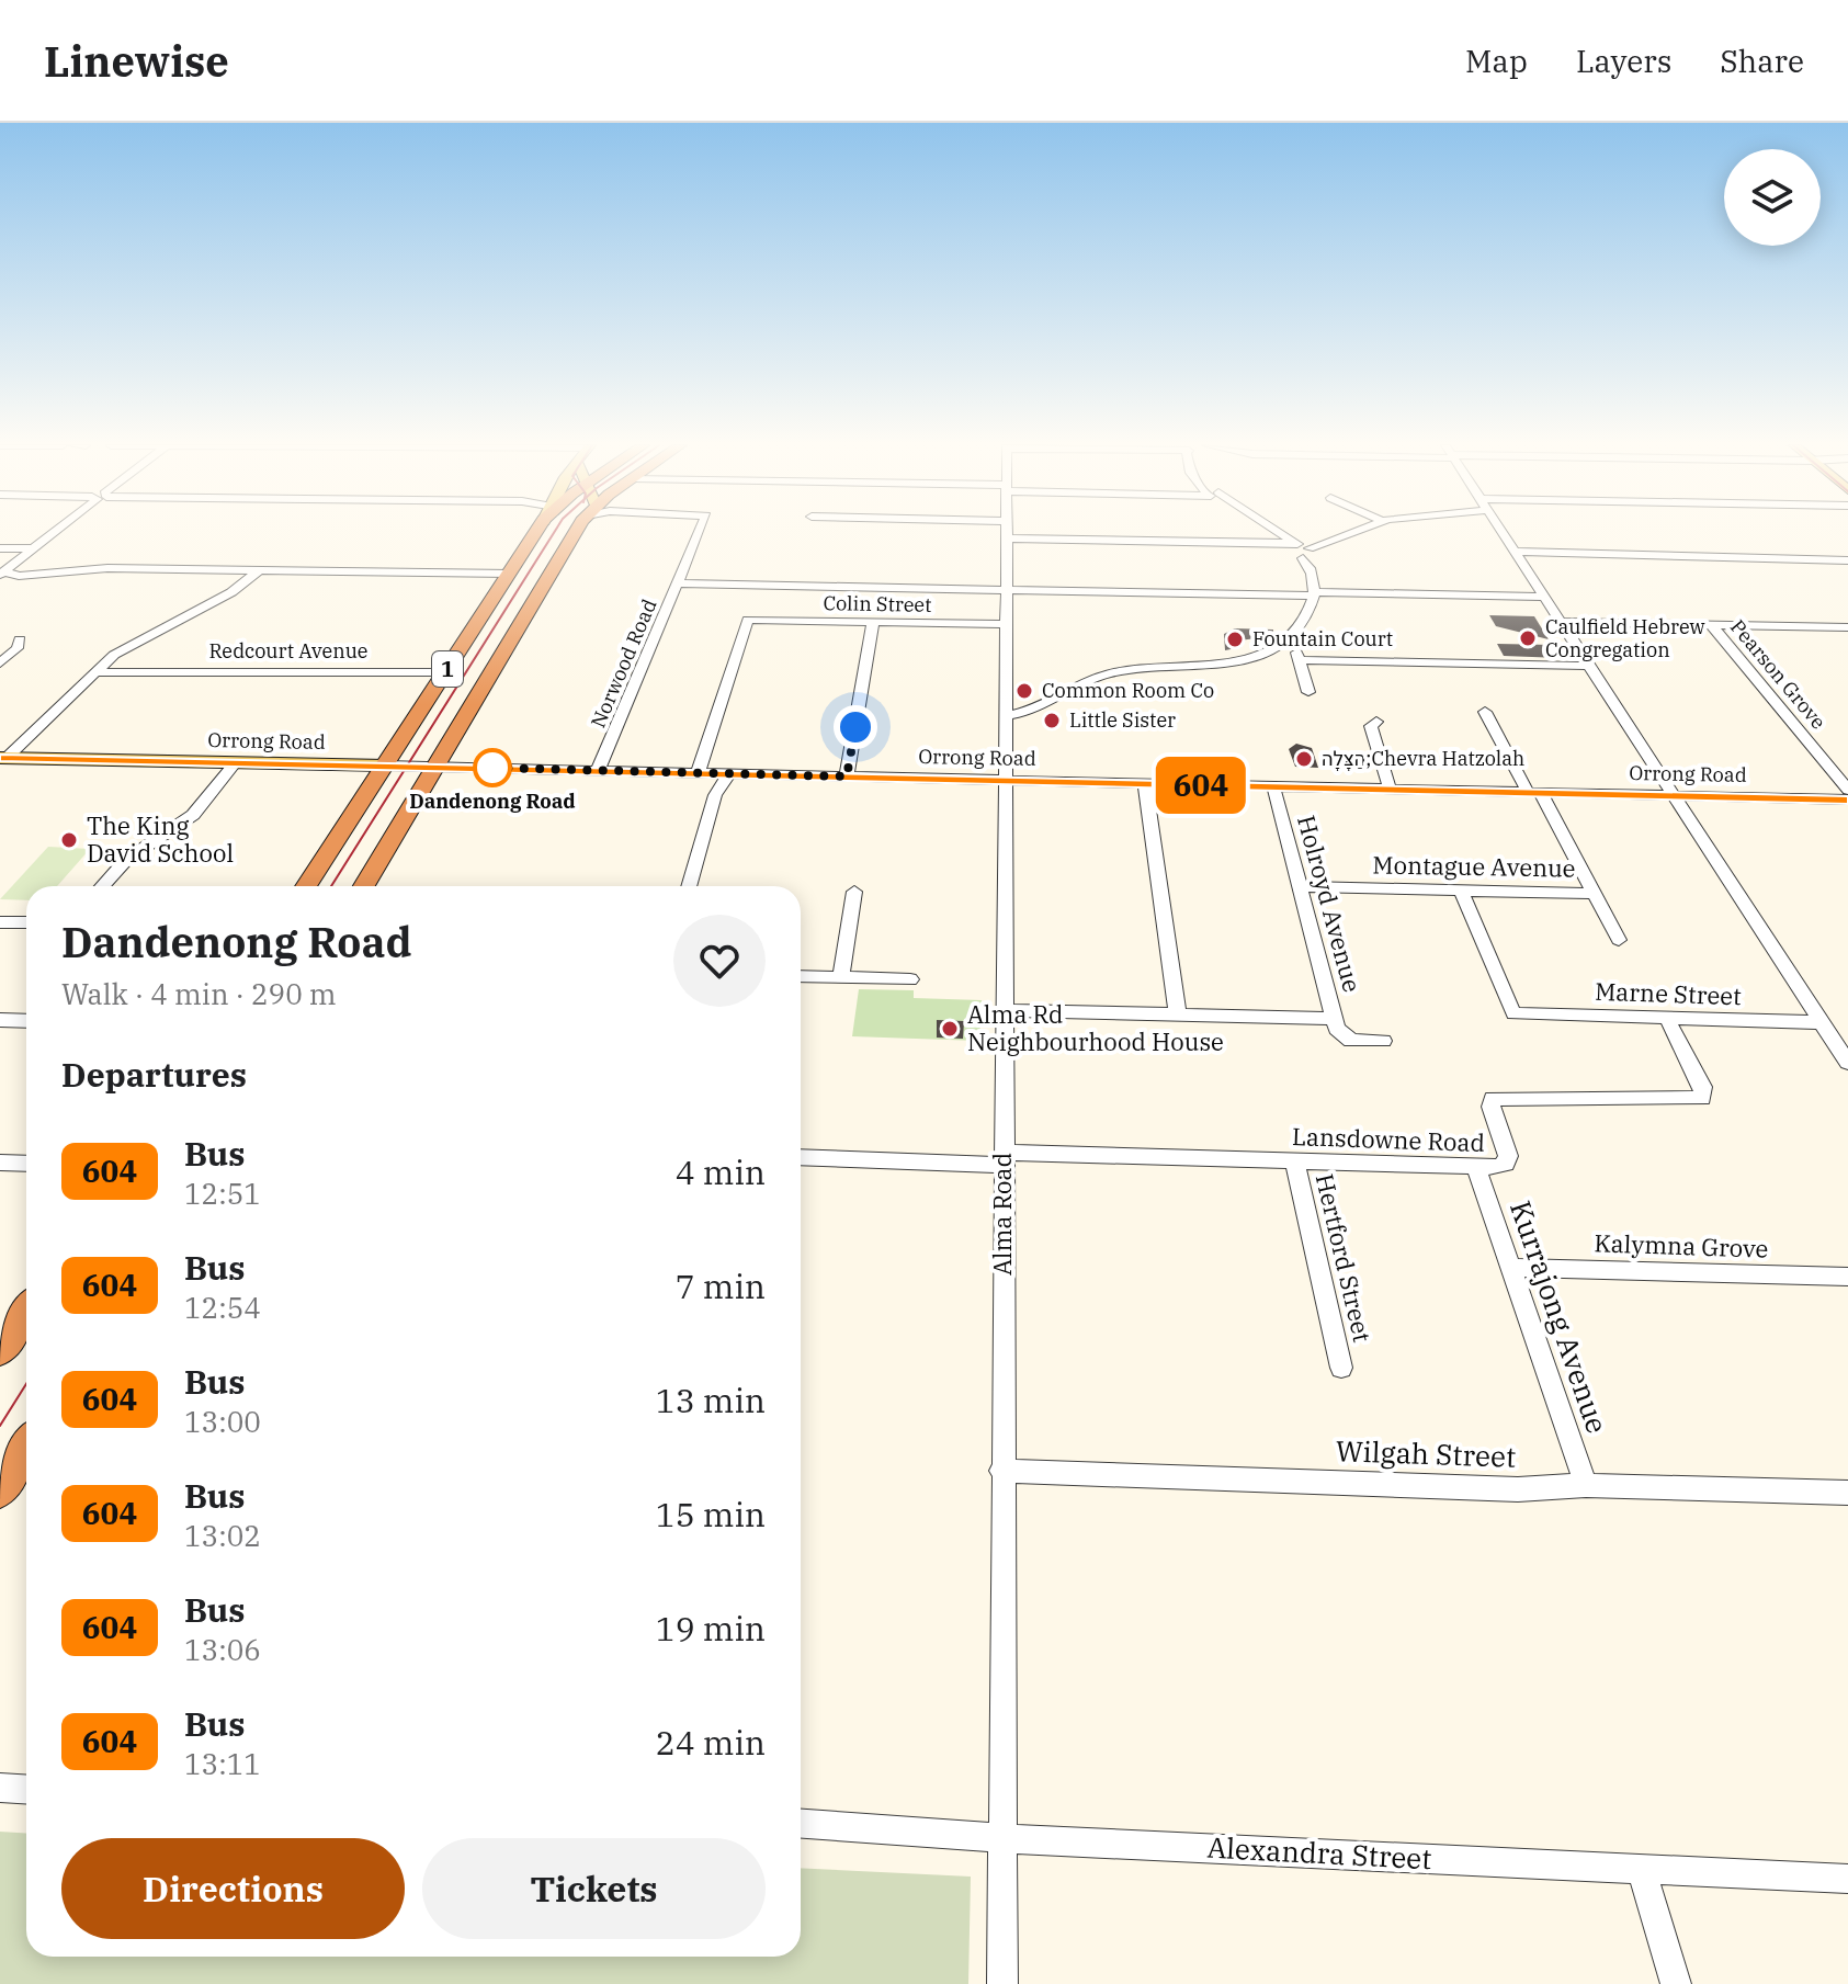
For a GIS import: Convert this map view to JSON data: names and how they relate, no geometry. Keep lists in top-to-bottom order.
{
  "streets": {
    "highway": ["1"],
    "main road": ["Orrong Road"],
    "street": [
      "Colin Street",
      "Redcourt Avenue",
      "Norwood Road",
      "Pearson Grove",
      "Montague Avenue",
      "Holroyd Avenue",
      "Marne Street",
      "Lansdowne Road",
      "Alma Road",
      "Kalymna Grove",
      "Hertford Street",
      "Kurrajong Avenue",
      "Wilgah Street",
      "Alexandra Street"
    ]
  },
  "crossings": [
    ["Colin Street", "Orrong Road"],
    ["Colin Street", "Alma Road"],
    ["Redcourt Avenue", "1"],
    ["Norwood Road", "Orrong Road"],
    ["1", "Orrong Road"],
    ["Orrong Road", "Holroyd Avenue"],
    ["Orrong Road", "Alma Road"],
    ["Montague Avenue", "Holroyd Avenue"],
    ["Montague Avenue", "Marne Street"],
    ["Holroyd Avenue", "Alma Road"],
    ["Marne Street", "Lansdowne Road"],
    ["Lansdowne Road", "Alma Road"],
    ["Lansdowne Road", "Hertford Street"],
    ["Lansdowne Road", "Kurrajong Avenue"],
    ["Alma Road", "Wilgah Street"],
    ["Alma Road", "Alexandra Street"],
    ["Kalymna Grove", "Kurrajong Avenue"],
    ["Kurrajong Avenue", "Wilgah Street"]
  ],
  "places": [
    "Caulfield Hebrew Congregation",
    "Fountain Court",
    "Common Room Co",
    "Little Sister",
    "הַצָּלָה;Chevra Hatzolah",
    "Dandenong Road",
    "The King David School",
    "Alma Rd Neighbourhood House"
  ],
  "lines": ["bus line 604"],
  "page": {
    "header": "Linewise",
    "nav": ["Map", "Layers", "Share"],
    "on_map": "604",
    "heading": [
      ["Dandenong Road", "Walk · 4 min · 290 m"],
      "Departures"
    ],
    "list": [
      {
        "mark": "604",
        "name": "Bus",
        "note": "12:51",
        "value": "4 min"
      },
      {
        "mark": "604",
        "name": "Bus",
        "note": "12:54",
        "value": "7 min"
      },
      {
        "mark": "604",
        "name": "Bus",
        "note": "13:00",
        "value": "13 min"
      },
      {
        "mark": "604",
        "name": "Bus",
        "note": "13:02",
        "value": "15 min"
      },
      {
        "mark": "604",
        "name": "Bus",
        "note": "13:06",
        "value": "19 min"
      },
      {
        "mark": "604",
        "name": "Bus",
        "note": "13:11",
        "value": "24 min"
      }
    ],
    "buttons": ["Directions", "Tickets"]
  }
}
